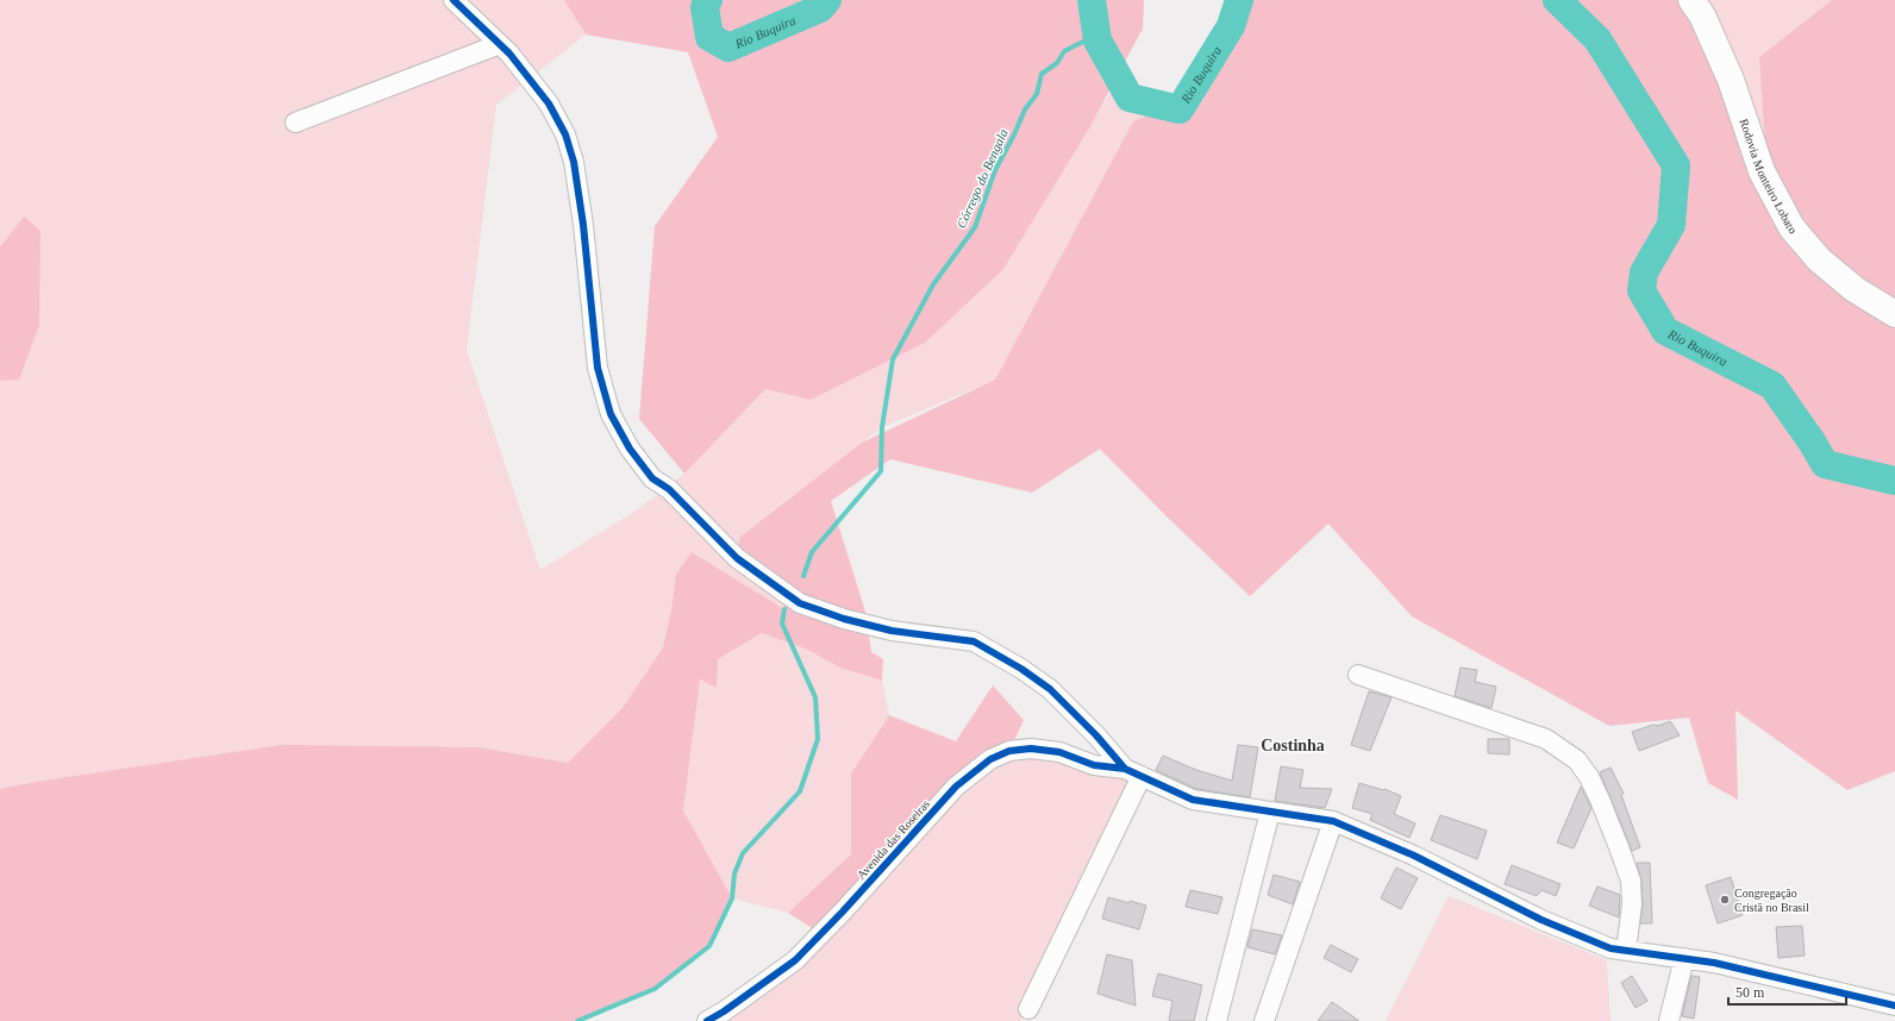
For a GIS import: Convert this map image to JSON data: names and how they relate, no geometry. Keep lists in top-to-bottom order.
{
  "streets": {
    "main road": ["Rodovia Monteiro Lobato"],
    "street": ["Avenida das Roseiras"]
  },
  "districts": ["Costinha"],
  "water": ["Rio Buquira", "Córrego do Bengala"],
  "places": ["Congregação Cristã no Brasil"],
  "scale_bar": "50 m"
}
